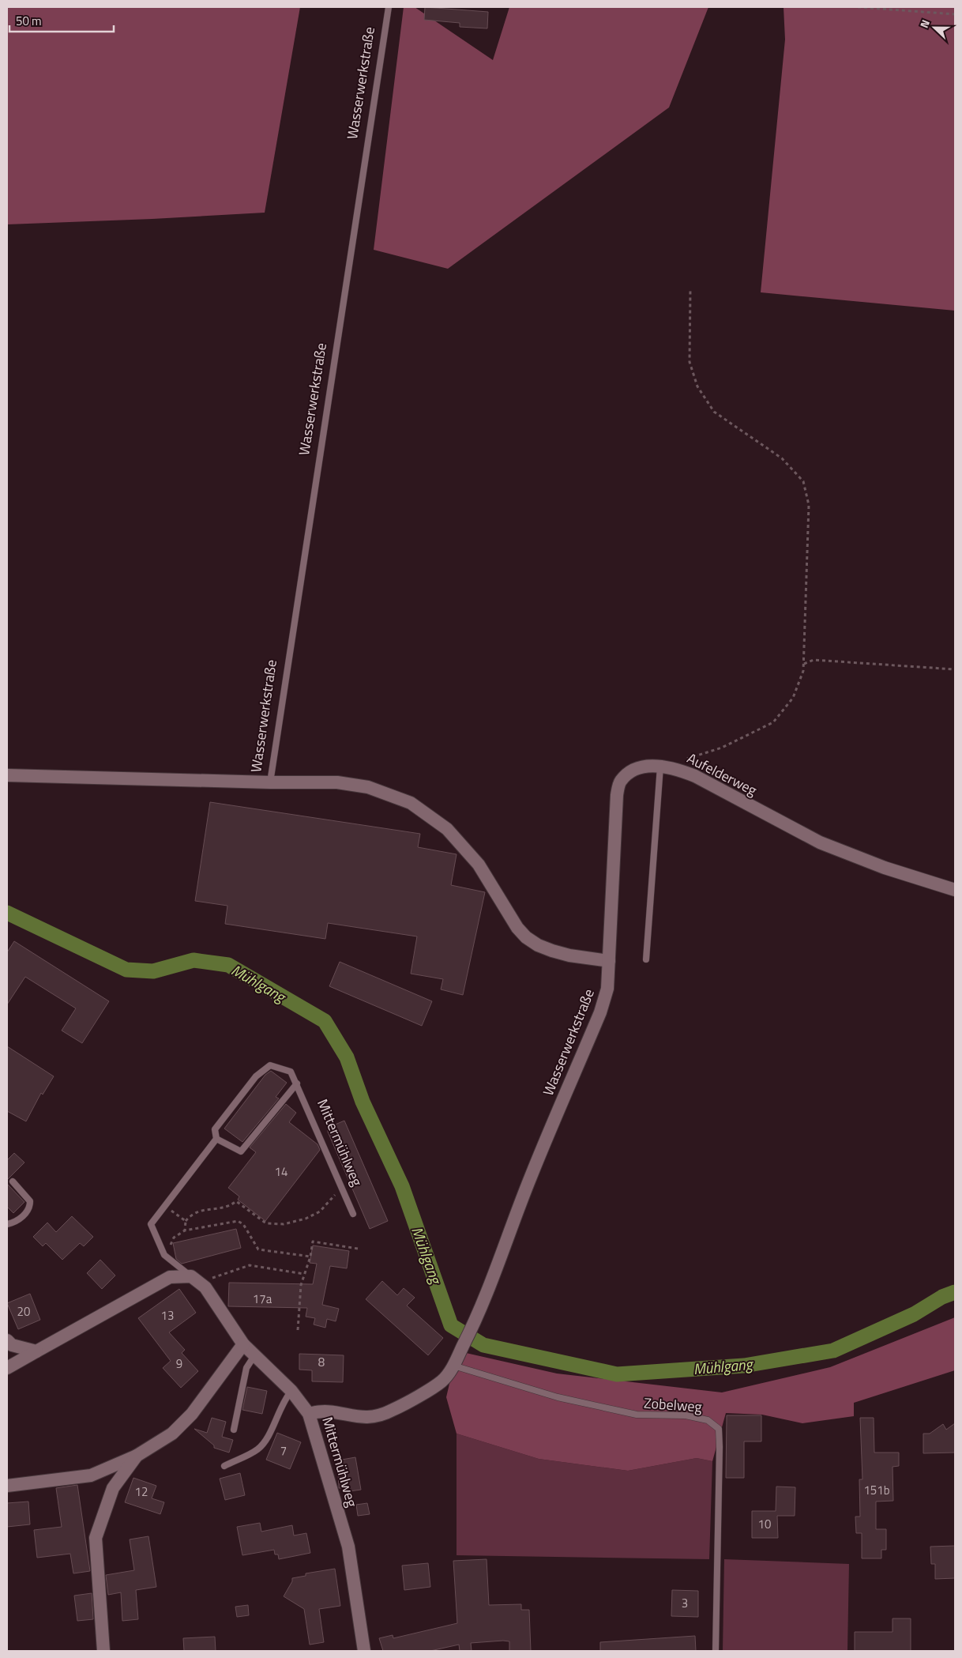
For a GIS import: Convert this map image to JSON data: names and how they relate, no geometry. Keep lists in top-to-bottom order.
{
  "streets": {
    "street": ["Wasserwerkstraße", "Aufelderweg", "Mittermühlweg"],
    "lane": ["Zobelweg"]
  },
  "crossings": [
    ["Wasserwerkstraße", "Aufelderweg"],
    ["Wasserwerkstraße", "Mittermühlweg"],
    ["Wasserwerkstraße", "Zobelweg"]
  ],
  "water": ["Mühlgang"],
  "house_numbers": [
    "14",
    "17a",
    "20",
    "13",
    "8",
    "9",
    "7",
    "151b",
    "12",
    "10",
    "3"
  ],
  "scale_bar": "50 m",
  "north": "left"
}
